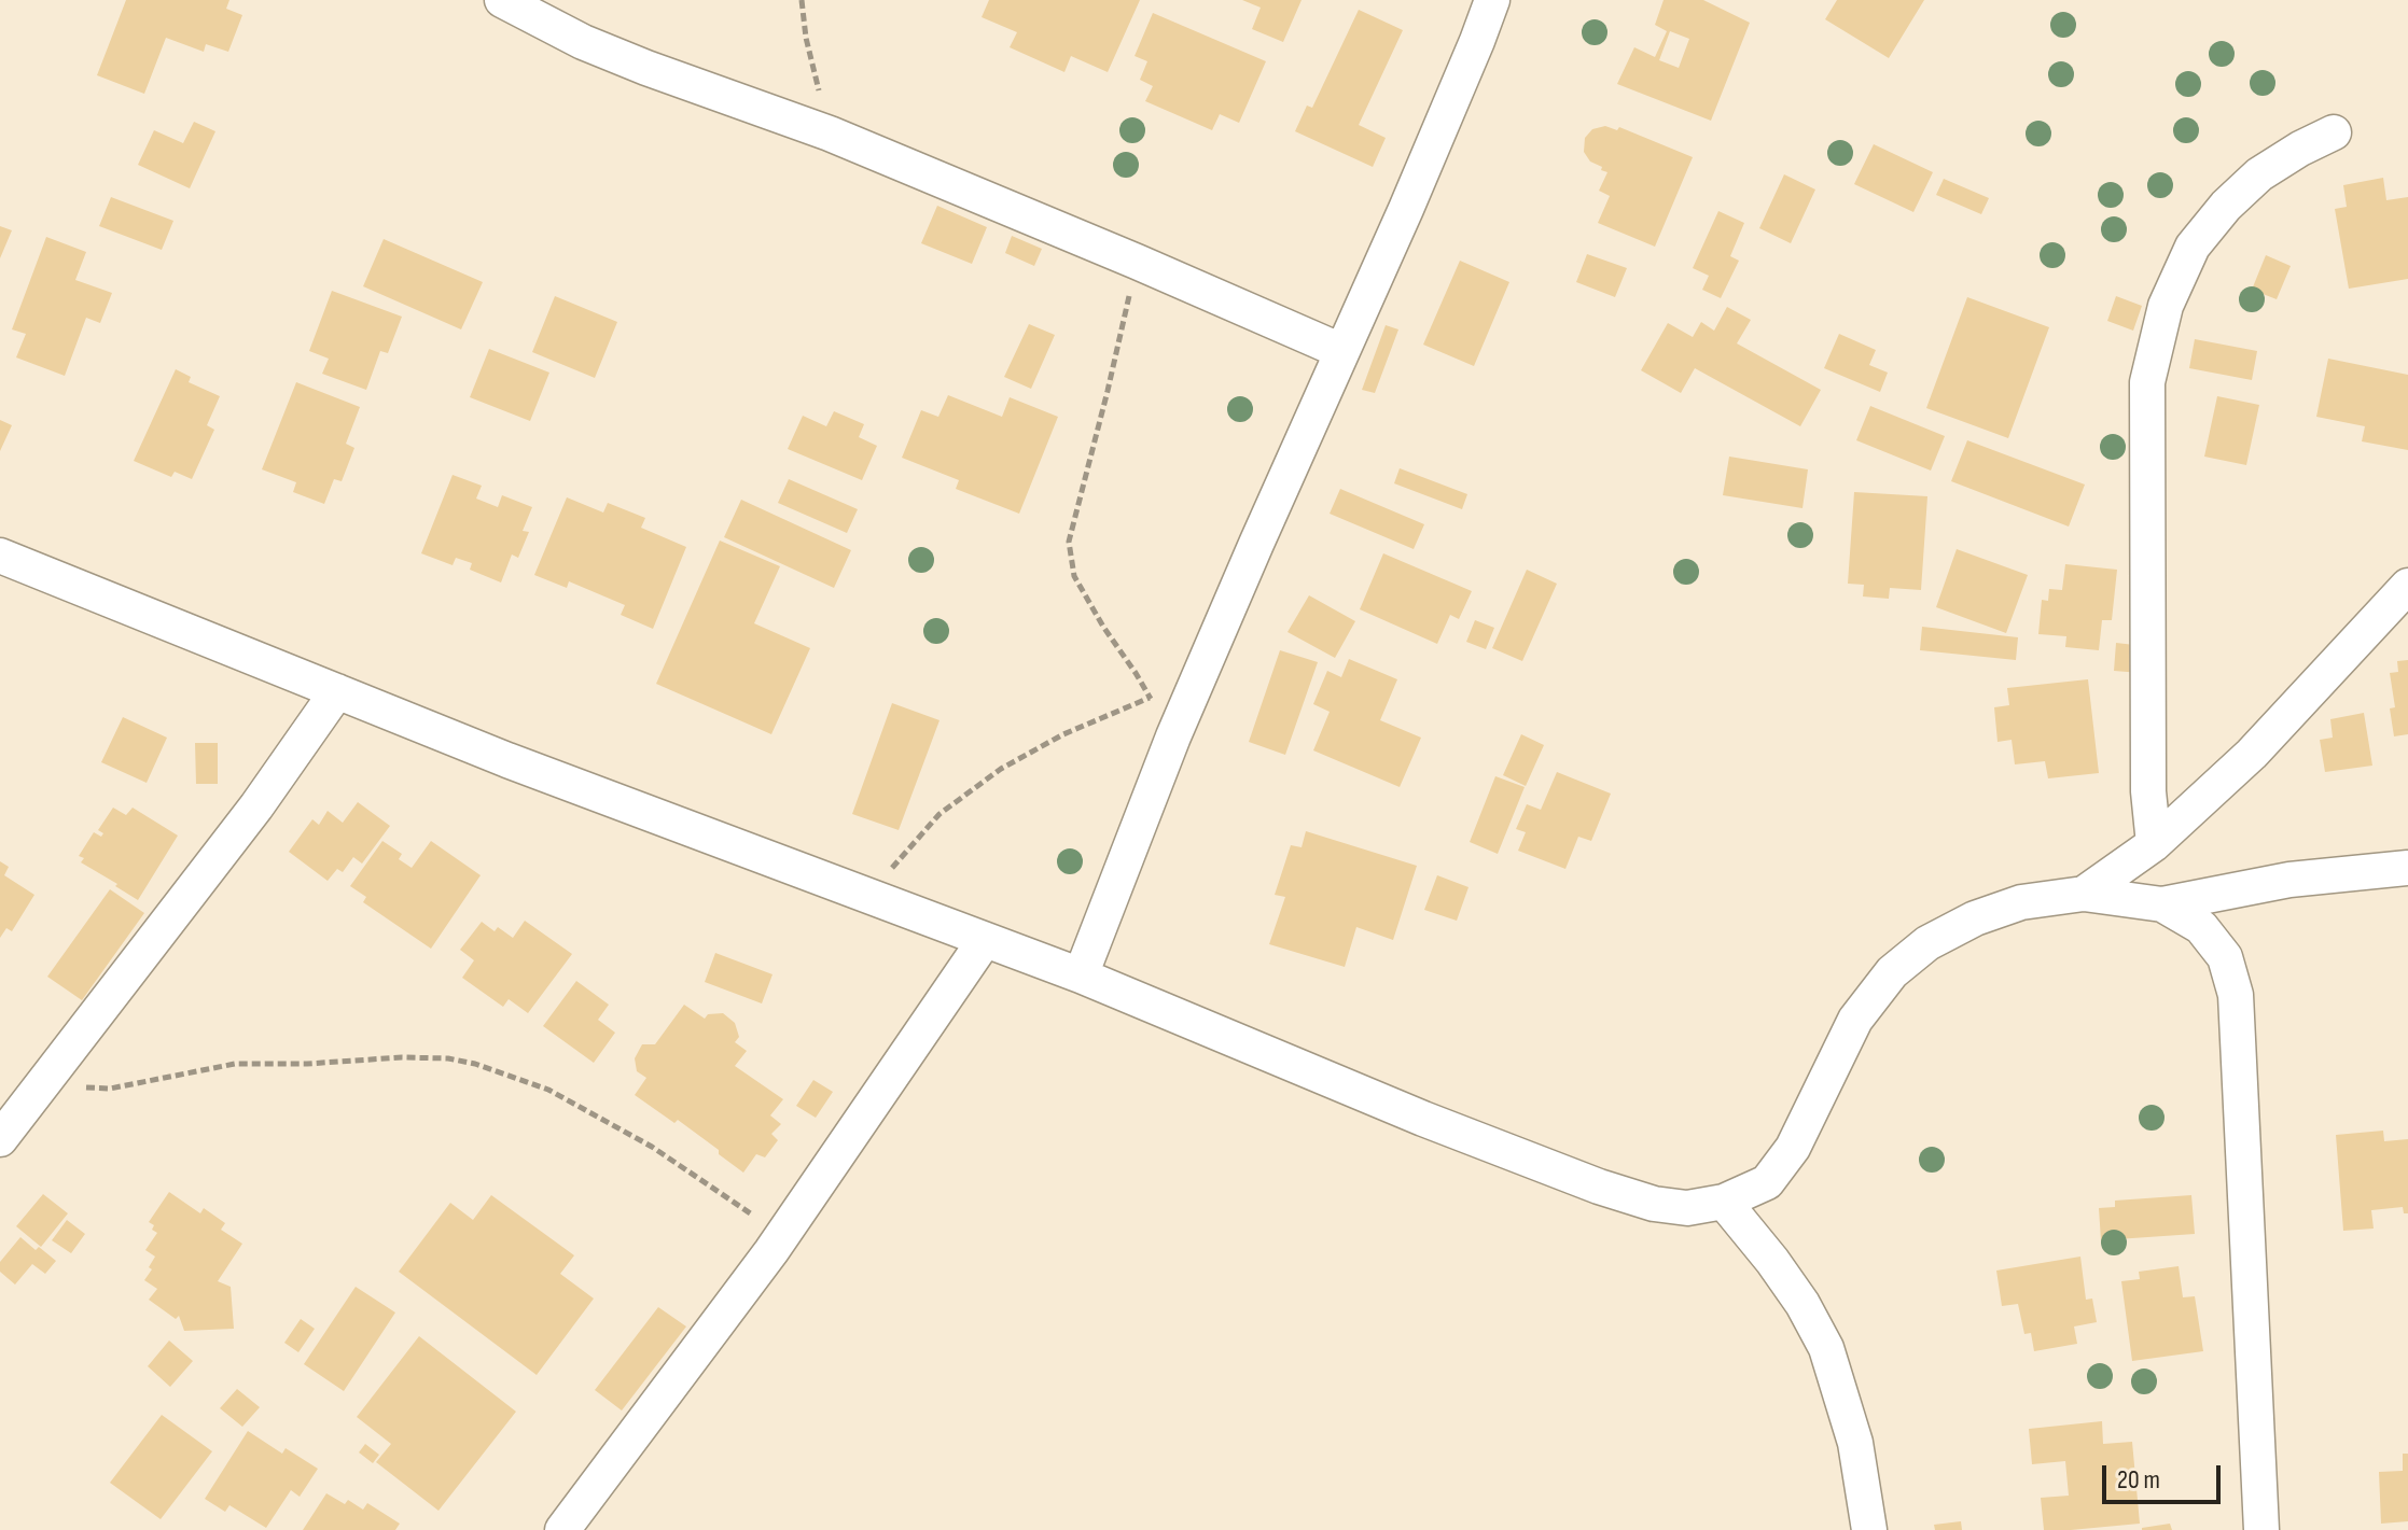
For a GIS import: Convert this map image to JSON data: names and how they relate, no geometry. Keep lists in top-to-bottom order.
{
  "scale_bar": "20 m"
}
